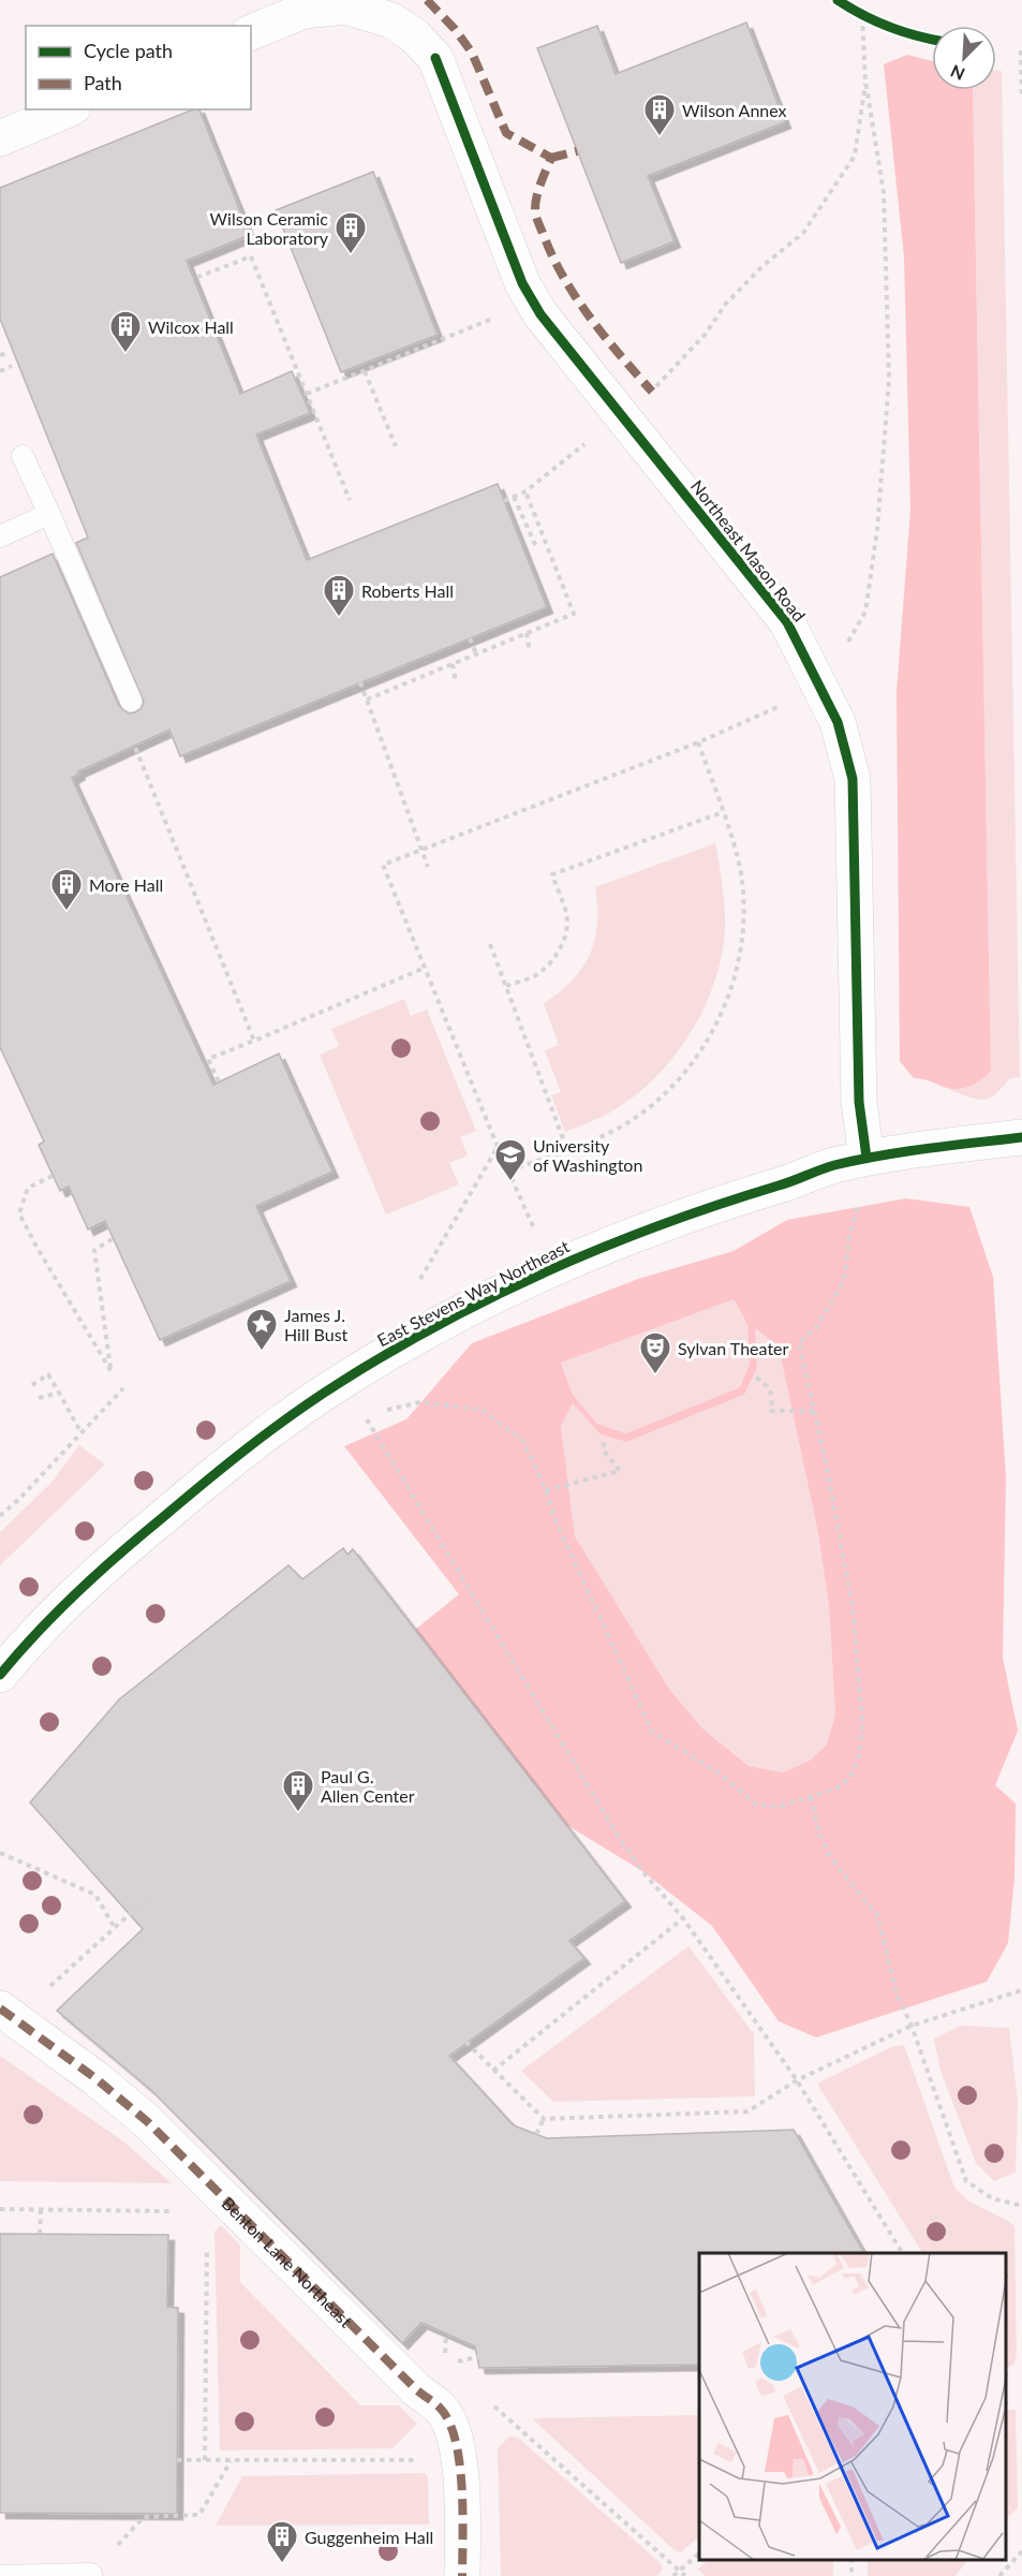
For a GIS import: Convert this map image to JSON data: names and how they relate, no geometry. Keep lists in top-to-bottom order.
{
  "streets": {
    "street": ["Northeast Mason Road", "East Stevens Way Northeast", "Benton Lane Northeast"]
  },
  "crossings": [
    ["Northeast Mason Road", "East Stevens Way Northeast"]
  ],
  "places": {
    "building": [
      "Wilson Annex",
      "Wilson Ceramic Laboratory",
      "Wilcox Hall",
      "Roberts Hall",
      "More Hall",
      "Paul G. Allen Center",
      "Guggenheim Hall"
    ],
    "school or university": ["University of Washington"],
    "place": ["James J. Hill Bust"],
    "theatre": ["Sylvan Theater"]
  },
  "legend": ["Cycle path", "Path"],
  "north": "bottom left"
}
